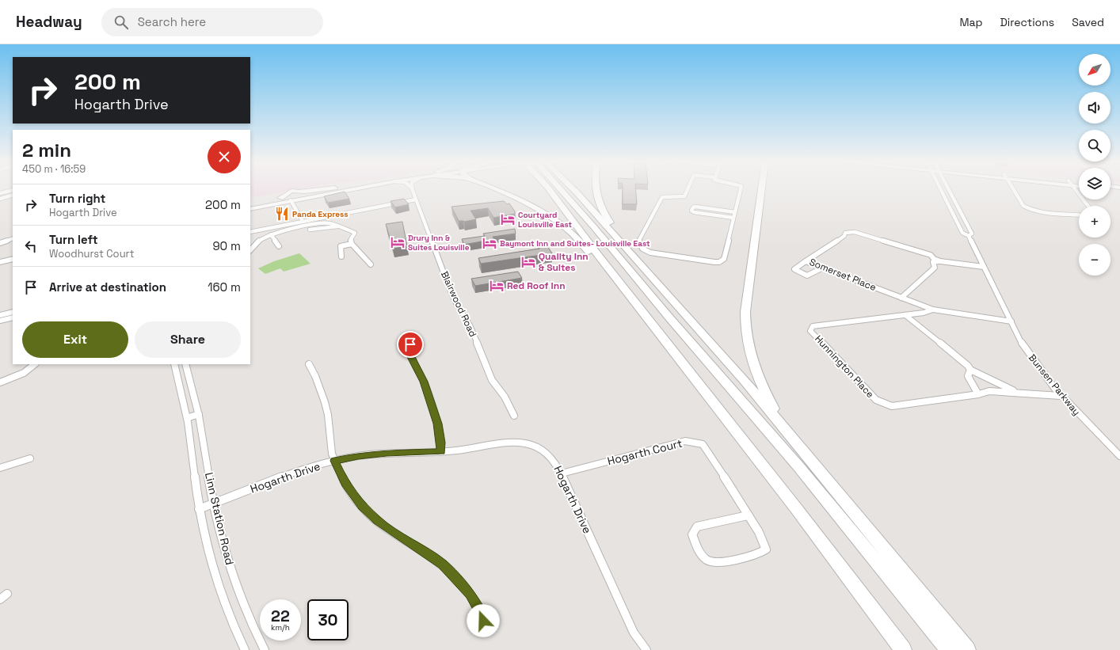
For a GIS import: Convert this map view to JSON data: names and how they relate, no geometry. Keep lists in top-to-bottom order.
{
  "streets": {
    "street": [
      "Somerset Place",
      "Blairwood Road",
      "Hunnington Place",
      "Bunsen Parkway",
      "Hogarth Court",
      "Hogarth Drive",
      "Linn Station Road"
    ]
  },
  "crossings": [
    ["Somerset Place", "Hunnington Place"],
    ["Somerset Place", "Bunsen Parkway"],
    ["Hunnington Place", "Bunsen Parkway"],
    ["Hogarth Court", "Hogarth Drive"],
    ["Hogarth Drive", "Linn Station Road"]
  ],
  "places": {
    "restaurant": ["Panda Express"],
    "hotel": [
      "Courtyard Louisville East",
      "Drury Inn & Suites Louisville",
      "Baymont Inn and Suites- Louisville East",
      "Quality Inn & Suites",
      "Red Roof Inn"
    ]
  },
  "north": "bottom left",
  "page": {
    "header": "Headway",
    "search": "Search here",
    "nav": ["Map", "Directions", "Saved"],
    "map_buttons": ["+", "−"],
    "turn": ["200 m", "Hogarth Drive"],
    "heading": ["2 min", "450 m · 16:59"],
    "list": [
      {
        "name": "Turn right",
        "note": "Hogarth Drive",
        "value": "200 m"
      },
      {
        "name": "Turn left",
        "note": "Woodhurst Court",
        "value": "90 m"
      },
      {
        "name": "Arrive at destination",
        "value": "160 m"
      }
    ],
    "buttons": ["Exit", "Share"],
    "speed": "22 km/h",
    "limit": "30"
  }
}
